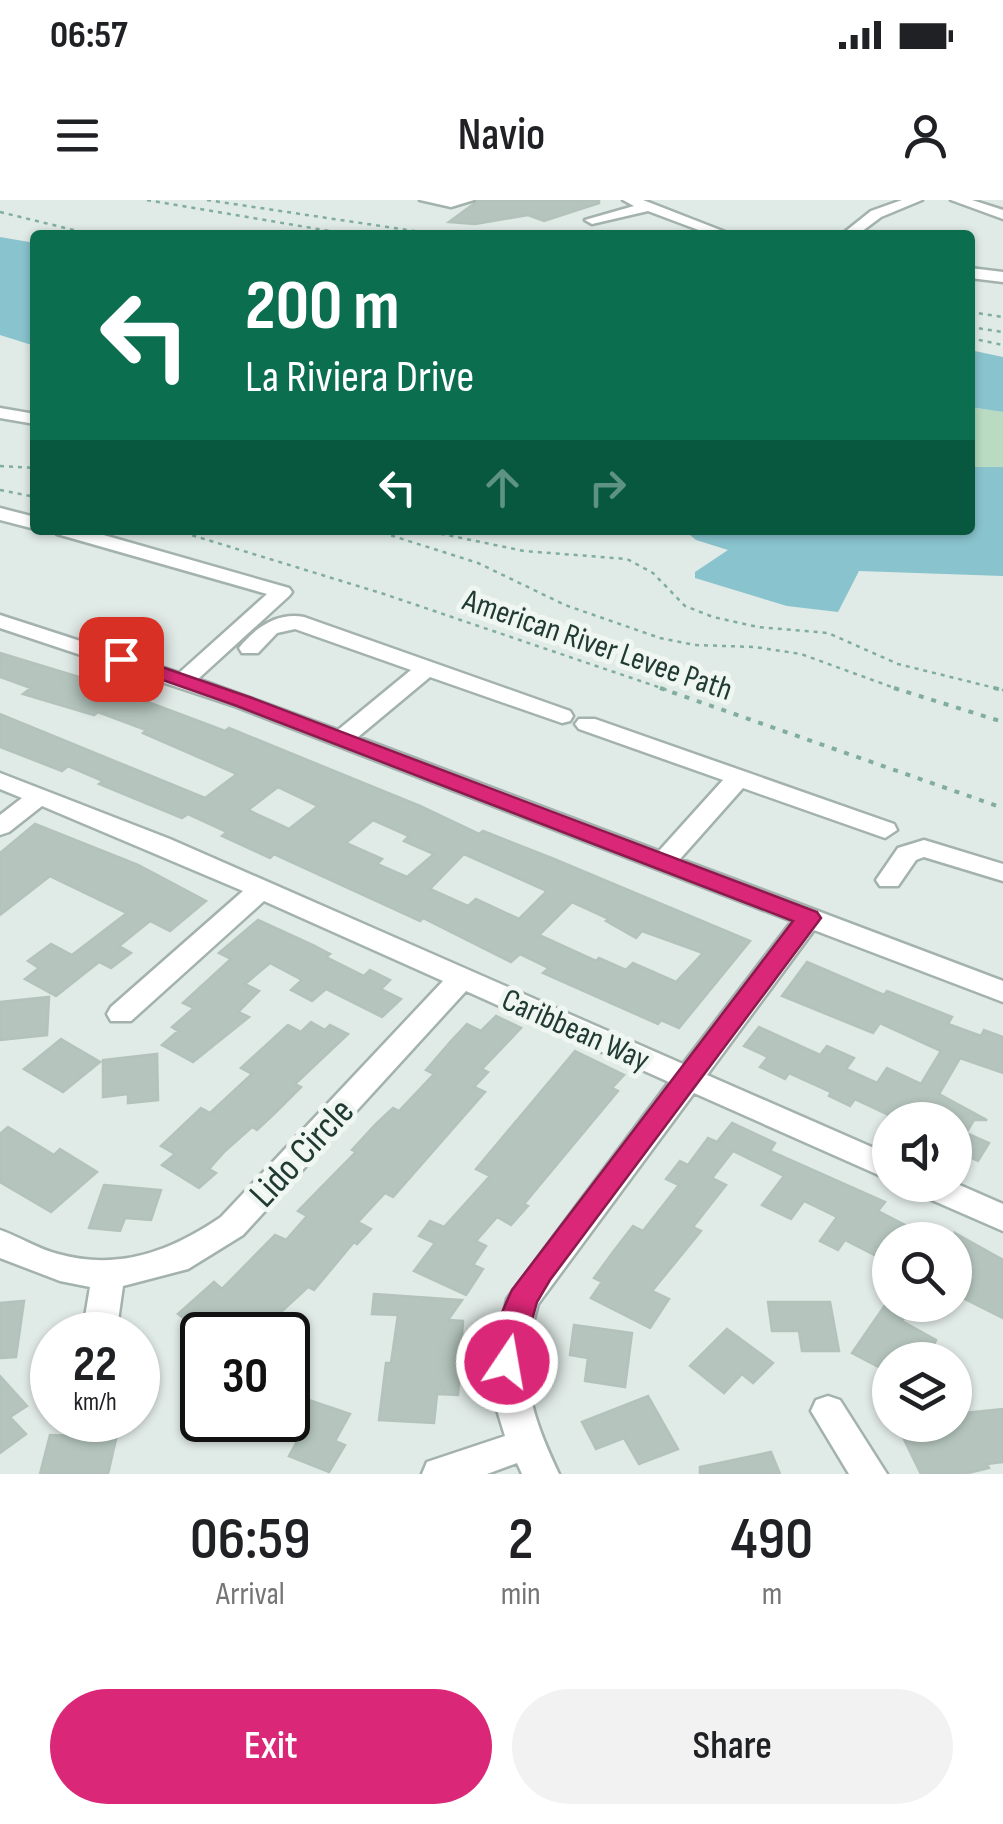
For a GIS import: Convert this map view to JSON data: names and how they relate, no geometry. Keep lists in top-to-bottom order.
{
  "streets": {
    "street": ["Caribbean Way", "Lido Circle"],
    "path": ["American River Levee Path"]
  },
  "crossings": [
    ["Caribbean Way", "Lido Circle"]
  ],
  "page": {
    "status": "06:57",
    "header": "Navio",
    "turn": ["200 m", "La Riviera Drive"],
    "speed": "22 km/h",
    "limit": "30",
    "eta": [
      "06:59",
      "Arrival",
      "2",
      "min",
      "490",
      "m"
    ],
    "buttons": ["Exit", "Share"]
  }
}
